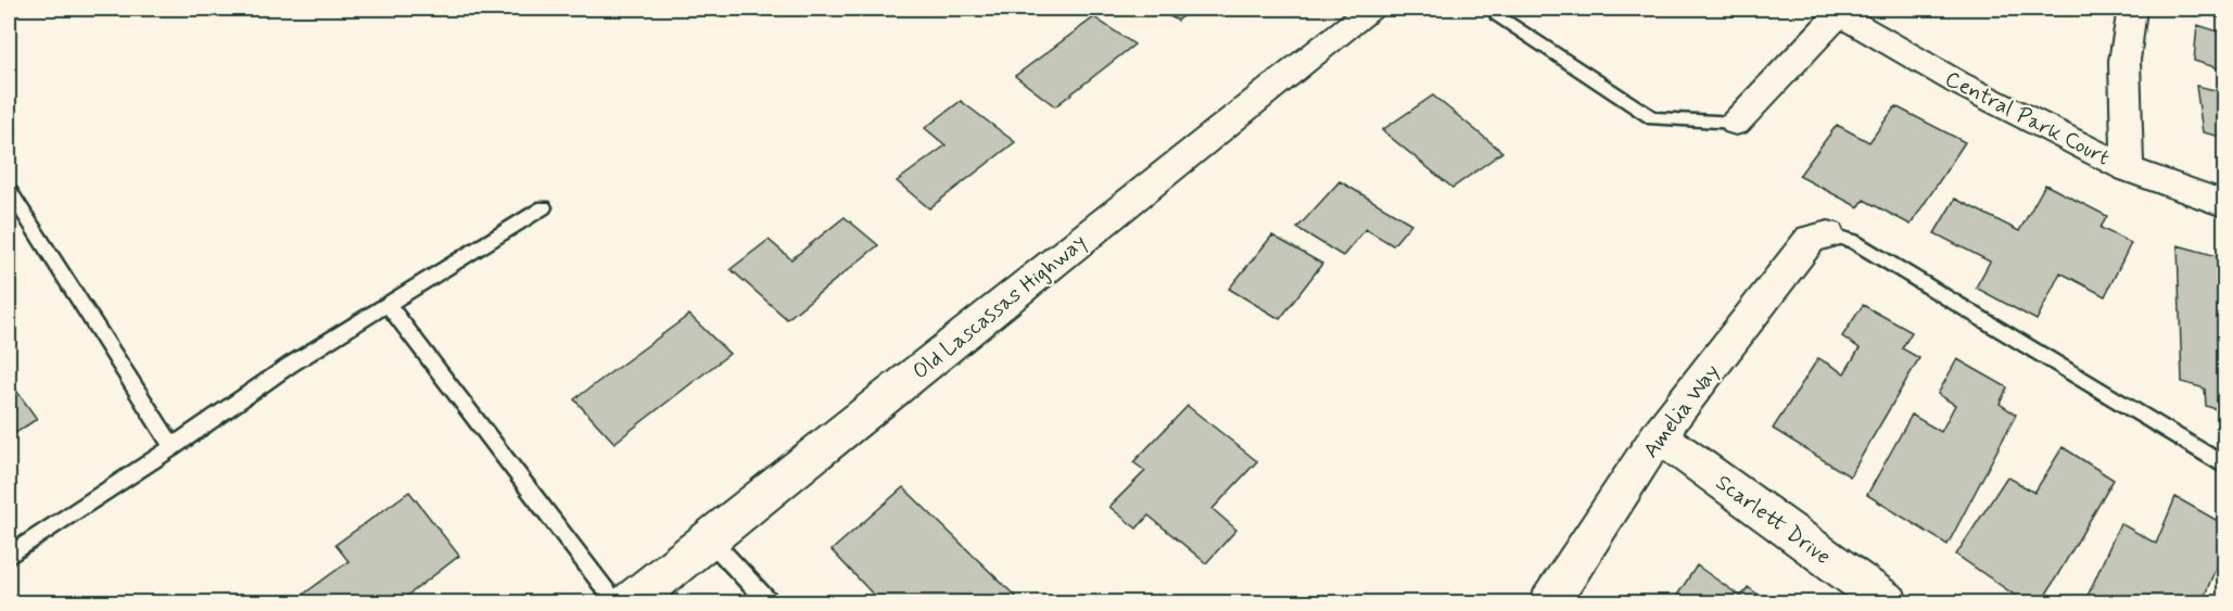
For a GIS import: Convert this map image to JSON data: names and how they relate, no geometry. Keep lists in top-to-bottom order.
{
  "streets": {
    "street": [
      "Central Park Court",
      "Old Lascassas Highway",
      "Amelia Way",
      "Scarlett Drive"
    ]
  },
  "crossings": [
    ["Amelia Way", "Scarlett Drive"]
  ]
}
